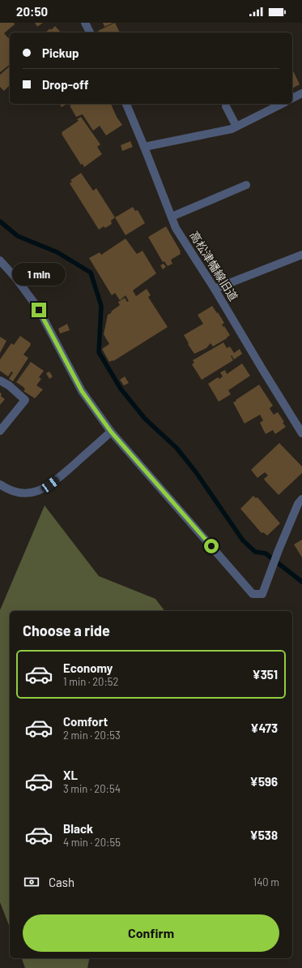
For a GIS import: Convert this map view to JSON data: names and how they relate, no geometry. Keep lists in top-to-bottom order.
{
  "streets": {
    "street": ["高松津幡線旧道"]
  },
  "page": {
    "status": "20:50",
    "banner": ["Pickup", "Drop-off"],
    "bubble": "1 min",
    "heading": "Choose a ride",
    "list": [
      {
        "name": "Economy",
        "note": "1 min · 20:52",
        "value": "¥351"
      },
      {
        "name": "Comfort",
        "note": "2 min · 20:53",
        "value": "¥473"
      },
      {
        "name": "XL",
        "note": "3 min · 20:54",
        "value": "¥596"
      },
      {
        "name": "Black",
        "note": "4 min · 20:55",
        "value": "¥538"
      }
    ],
    "pay": ["Cash", "140 m"],
    "buttons": "Confirm"
  }
}
